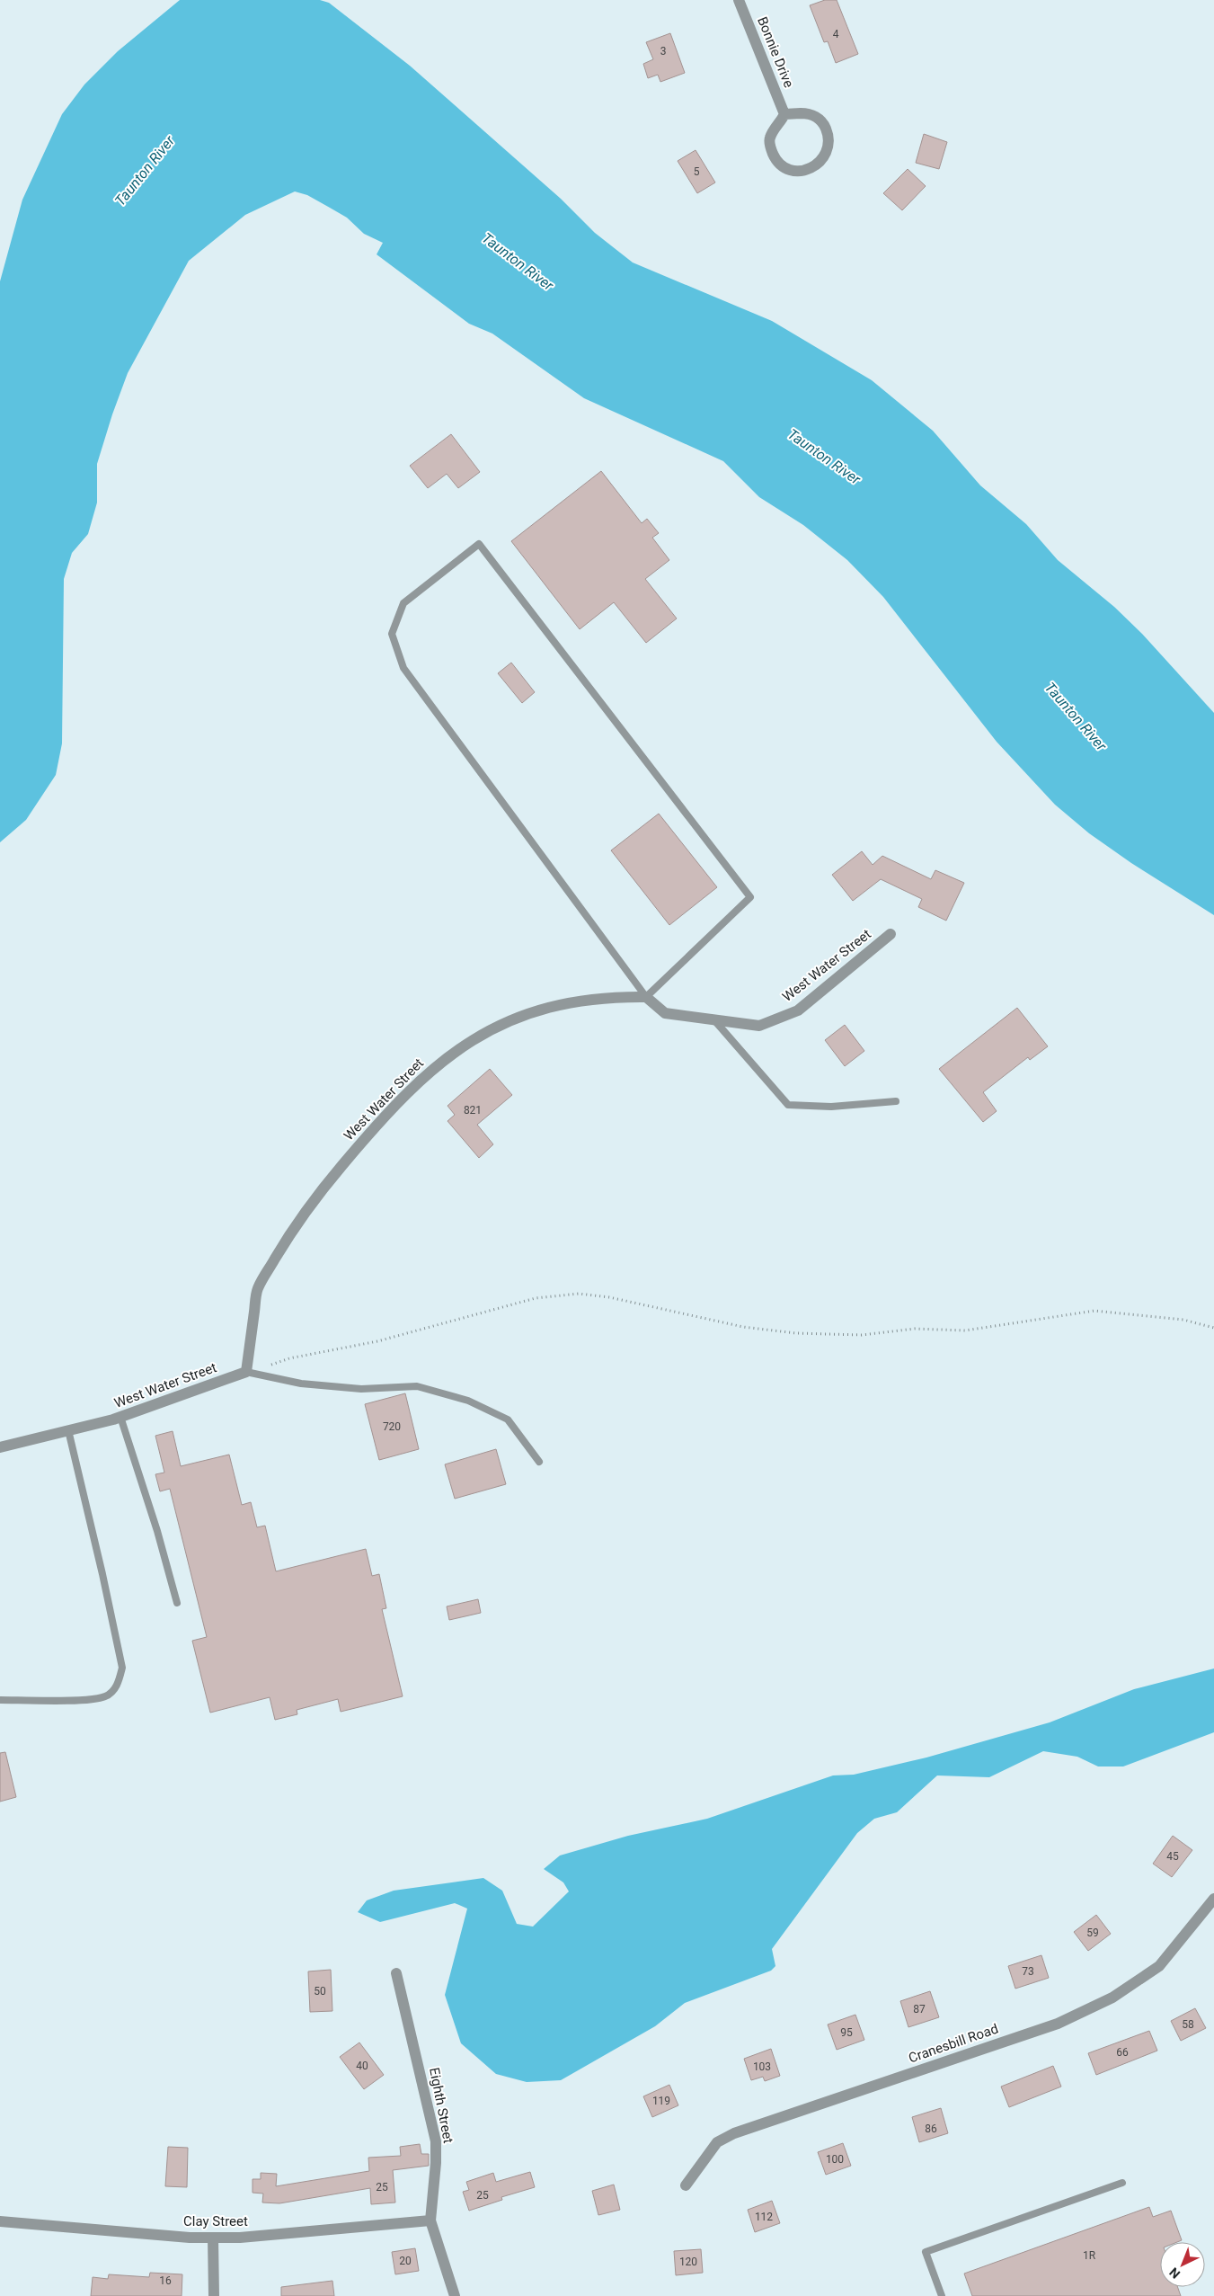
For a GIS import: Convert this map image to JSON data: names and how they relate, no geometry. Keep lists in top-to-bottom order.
{
  "streets": {
    "street": [
      "Bonnie Drive",
      "West Water Street",
      "Cranesbill Road",
      "Eighth Street",
      "Clay Street"
    ]
  },
  "crossings": [
    ["Eighth Street", "Clay Street"]
  ],
  "water": ["Taunton River"],
  "house_numbers": [
    "4",
    "3",
    "5",
    "821",
    "720",
    "45",
    "59",
    "73",
    "50",
    "87",
    "58",
    "95",
    "66",
    "40",
    "103",
    "119",
    "86",
    "100",
    "25",
    "25",
    "112",
    "1R",
    "20",
    "120",
    "16"
  ],
  "north": "bottom left"
}
